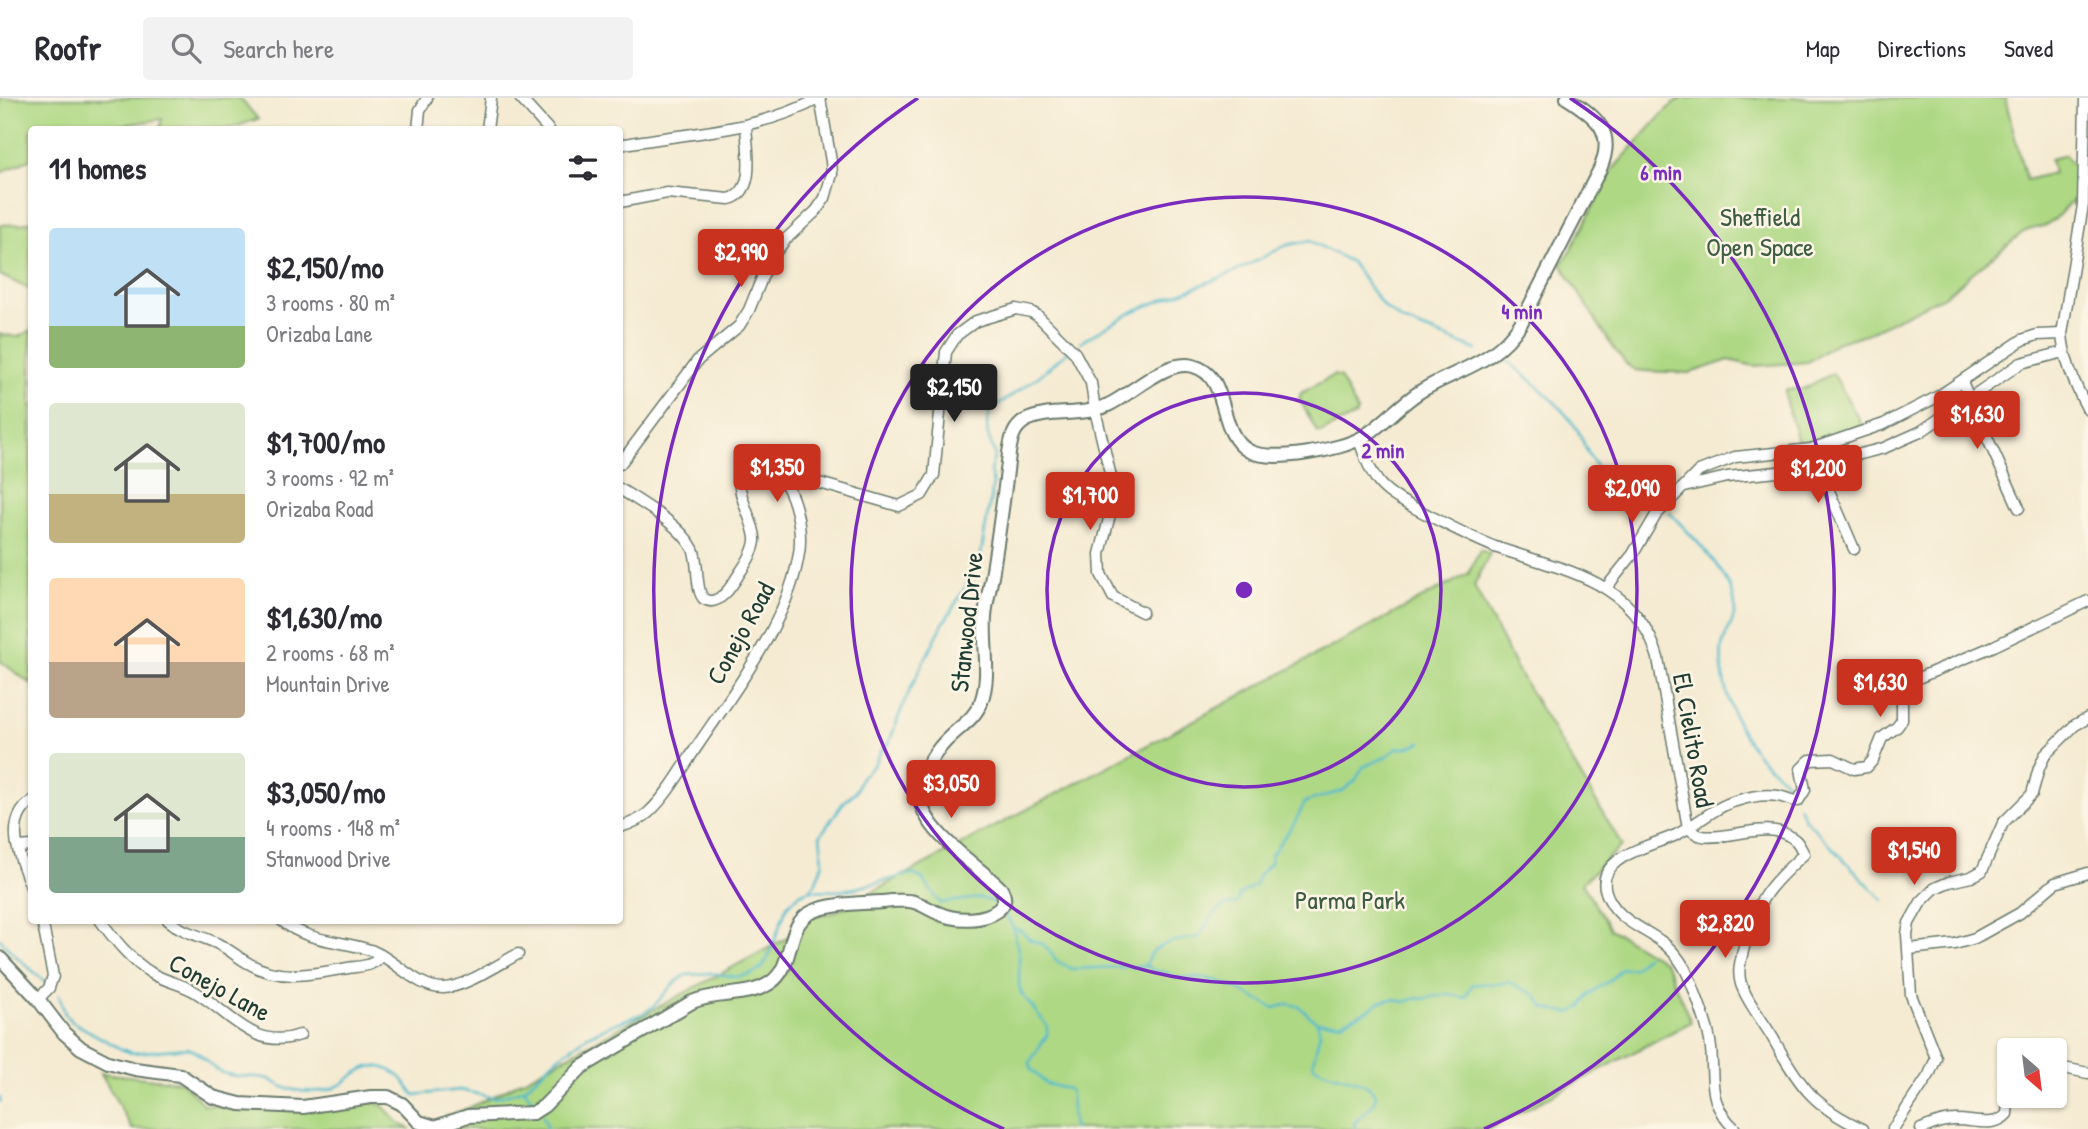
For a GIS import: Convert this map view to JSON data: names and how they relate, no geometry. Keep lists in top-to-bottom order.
{
  "streets": {
    "main road": ["Stanwood Drive"],
    "street": ["Conejo Road", "El Cielito Road", "Conejo Lane"]
  },
  "crossings": [
    ["Stanwood Drive", "El Cielito Road"]
  ],
  "parks": ["Sheffield Open Space", "Parma Park"],
  "north": "bottom right",
  "page": {
    "header": "Roofr",
    "search": "Search here",
    "nav": ["Map", "Directions", "Saved"],
    "heading": "11 homes",
    "list": [
      {
        "name": "$2,150/mo",
        "note": "3 rooms · 80 m² · Orizaba Lane"
      },
      {
        "name": "$1,700/mo",
        "note": "3 rooms · 92 m² · Orizaba Road"
      },
      {
        "name": "$1,630/mo",
        "note": "2 rooms · 68 m² · Mountain Drive"
      },
      {
        "name": "$3,050/mo",
        "note": "4 rooms · 148 m² · Stanwood Drive"
      }
    ],
    "price": [
      "$2,990",
      "$2,150",
      "$1,630",
      "$1,350",
      "$1,200",
      "$2,090",
      "$1,700",
      "$1,630",
      "$3,050",
      "$1,540",
      "$2,820"
    ]
  },
  "rings": ["6 min", "4 min", "2 min"]
}
